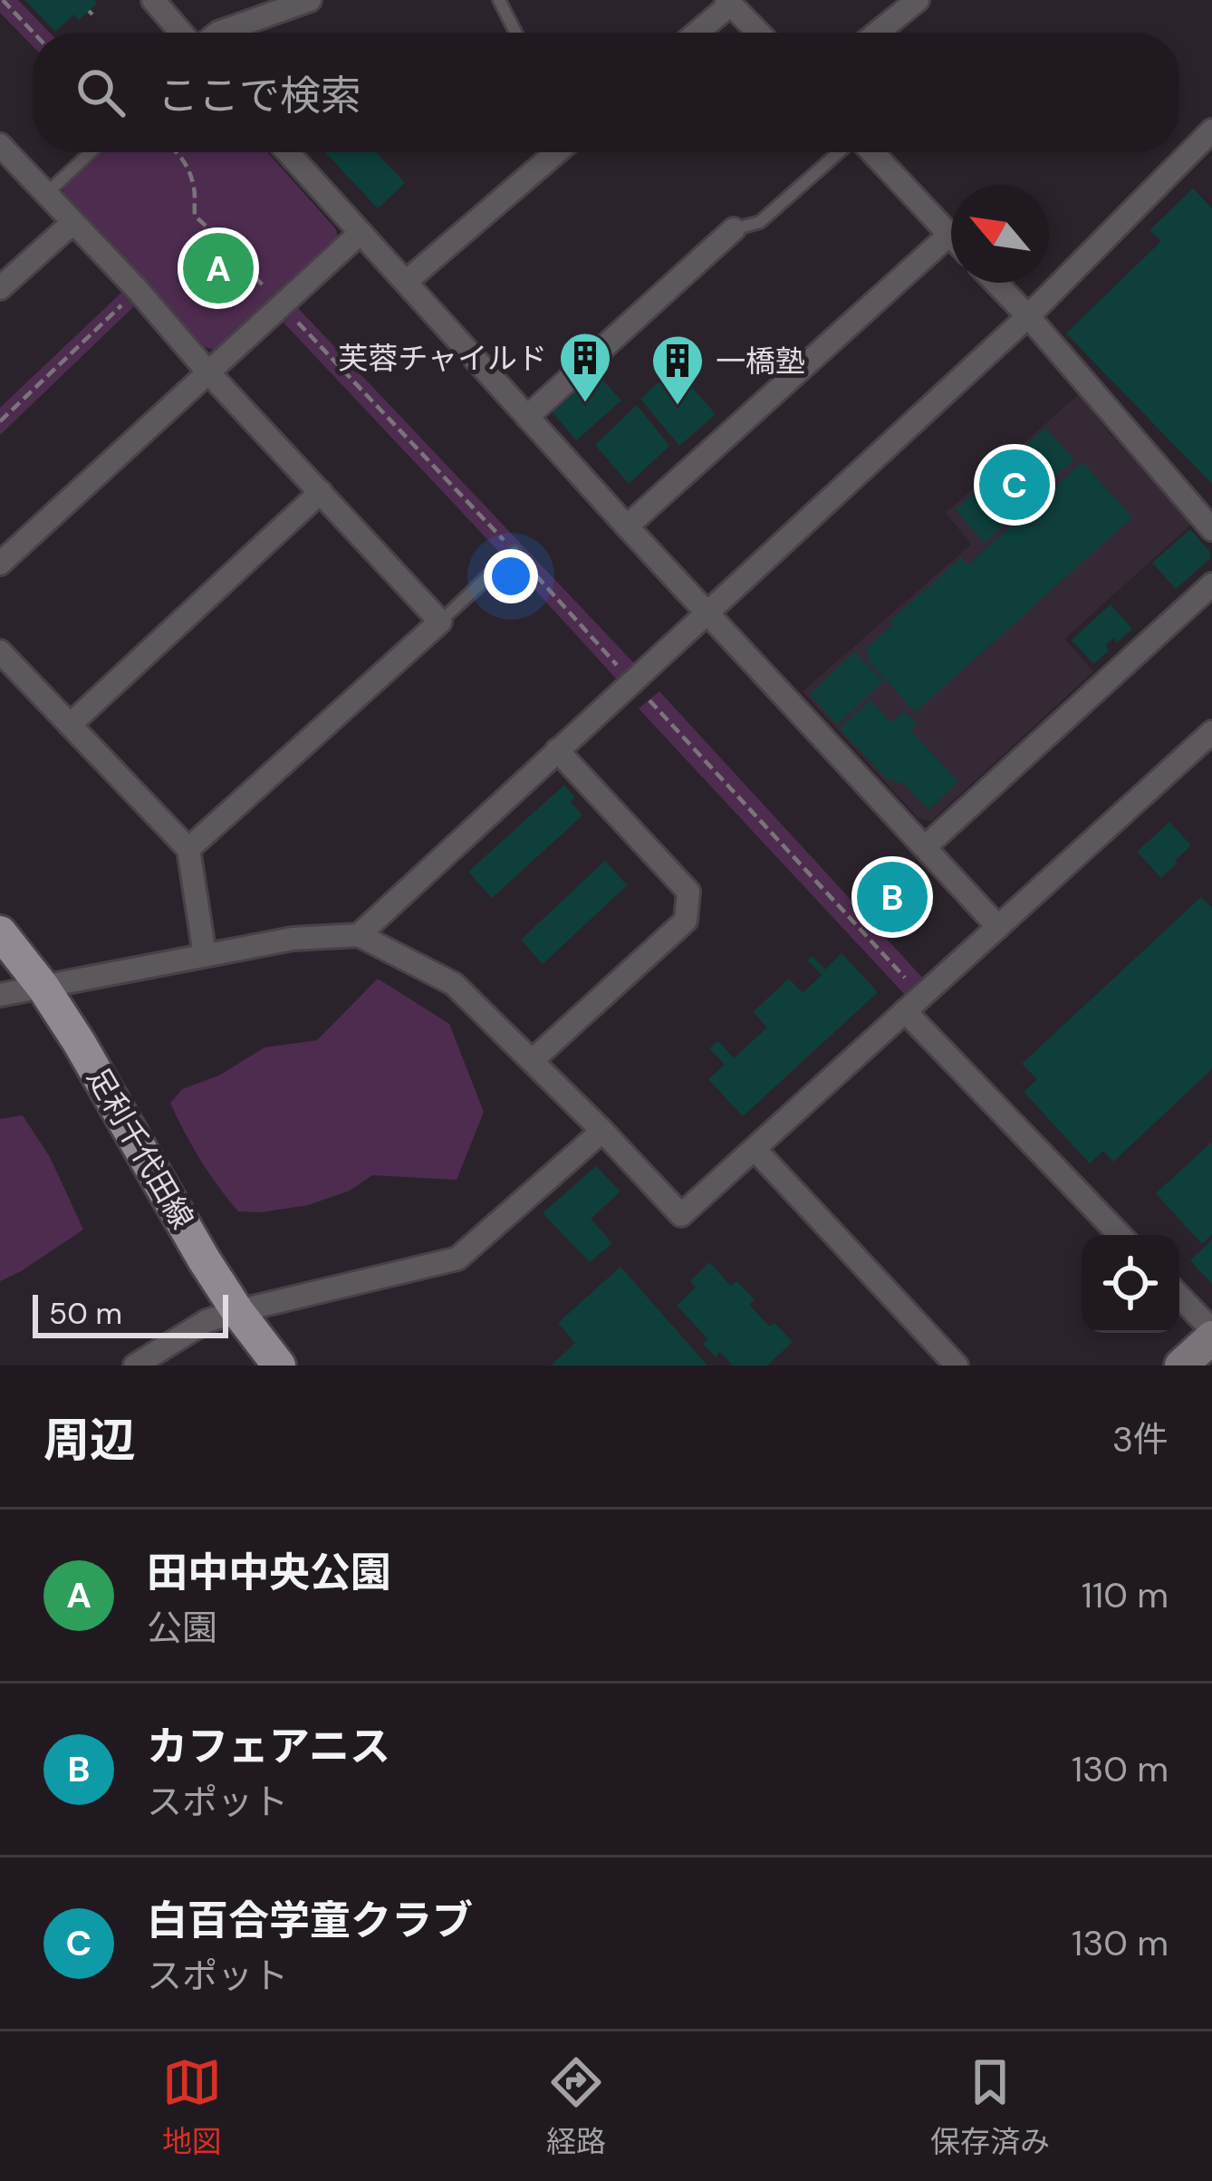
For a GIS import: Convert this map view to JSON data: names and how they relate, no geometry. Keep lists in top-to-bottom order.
{
  "streets": {
    "main road": ["足利千代田線"]
  },
  "places": {
    "building": ["芙蓉チャイルド", "一橋塾"]
  },
  "scale_bar": "50 m",
  "north": "top left",
  "page": {
    "search": "ここで検索",
    "pins": ["A", "C", "B"],
    "scale": "50 m",
    "heading": ["周辺", "3件"],
    "list": [
      {
        "mark": "A",
        "name": "田中中央公園",
        "note": "公園",
        "value": "110 m"
      },
      {
        "mark": "B",
        "name": "カフェアニス",
        "note": "スポット",
        "value": "130 m"
      },
      {
        "mark": "C",
        "name": "白百合学童クラブ",
        "note": "スポット",
        "value": "130 m"
      }
    ],
    "nav": ["地図", "経路", "保存済み"]
  }
}
